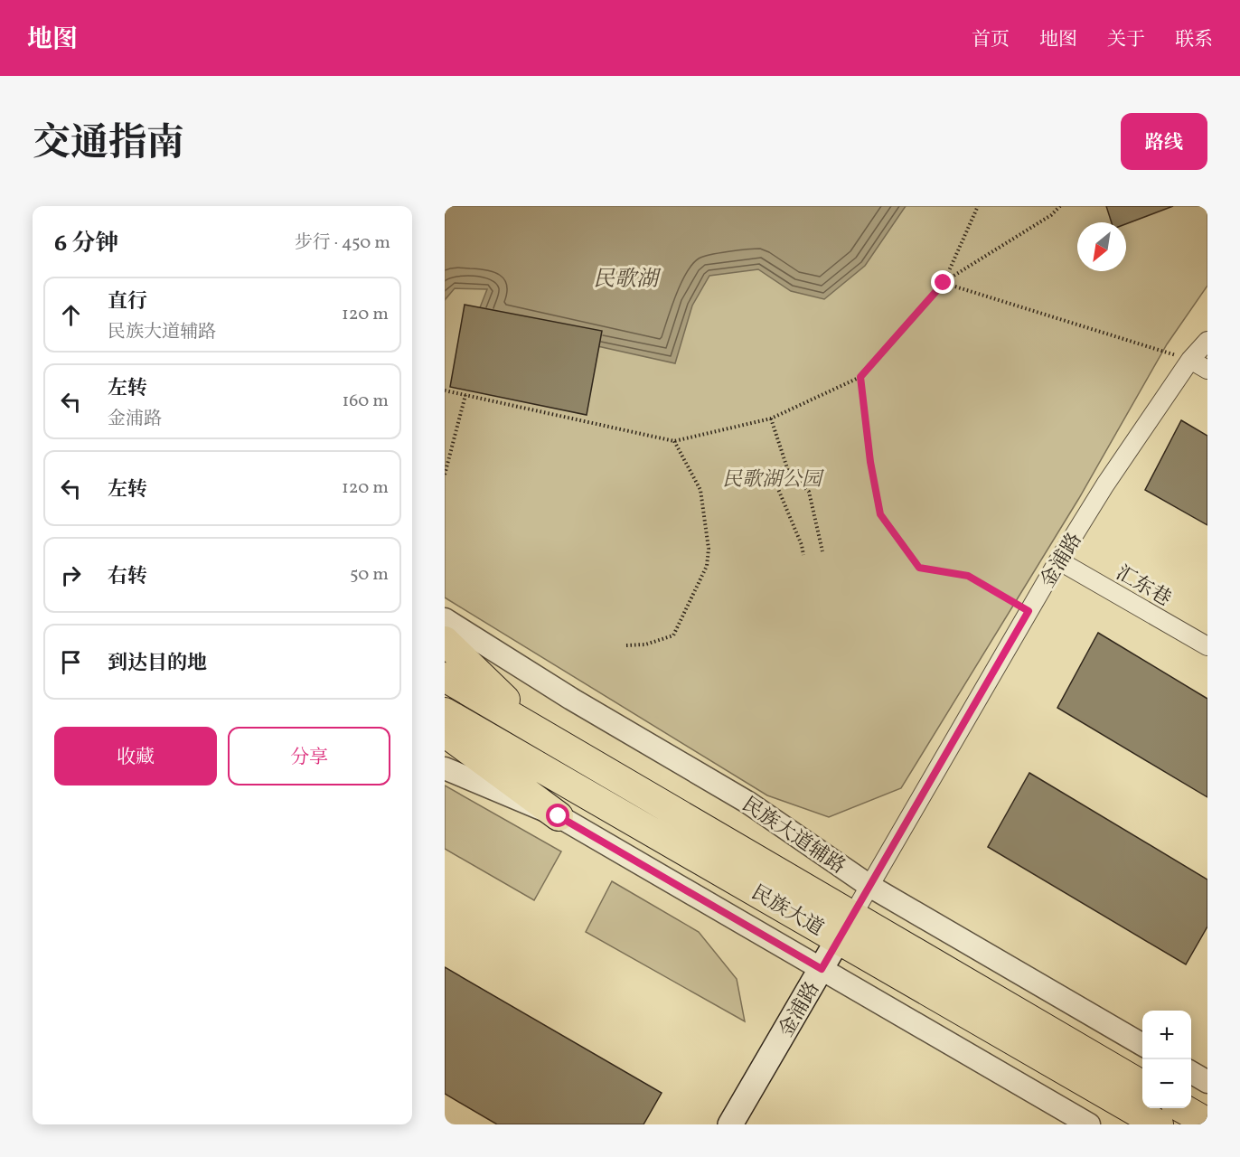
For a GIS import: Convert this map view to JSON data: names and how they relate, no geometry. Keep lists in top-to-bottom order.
{
  "streets": {
    "highway": ["民族大道"],
    "main road": ["金浦路"],
    "street": ["汇东巷", "民族大道辅路"]
  },
  "crossings": [
    ["金浦路", "汇东巷"],
    ["金浦路", "民族大道辅路"],
    ["金浦路", "民族大道"]
  ],
  "water": ["民歌湖"],
  "parks": ["民歌湖公园"],
  "north": "bottom left",
  "page": {
    "header": "地图",
    "nav": [
      "首页",
      "地图",
      "关于",
      "联系"
    ],
    "title": "交通指南",
    "buttons": [
      "路线",
      ["收藏", "分享"]
    ],
    "heading": ["6 分钟", "步行 · 450 m"],
    "list": [
      ["直行", "民族大道辅路", "120 m"],
      ["左转", "金浦路", "160 m"],
      ["左转", "120 m"],
      ["右转", "50 m"],
      "到达目的地"
    ],
    "map_buttons": ["+", "−"]
  }
}
